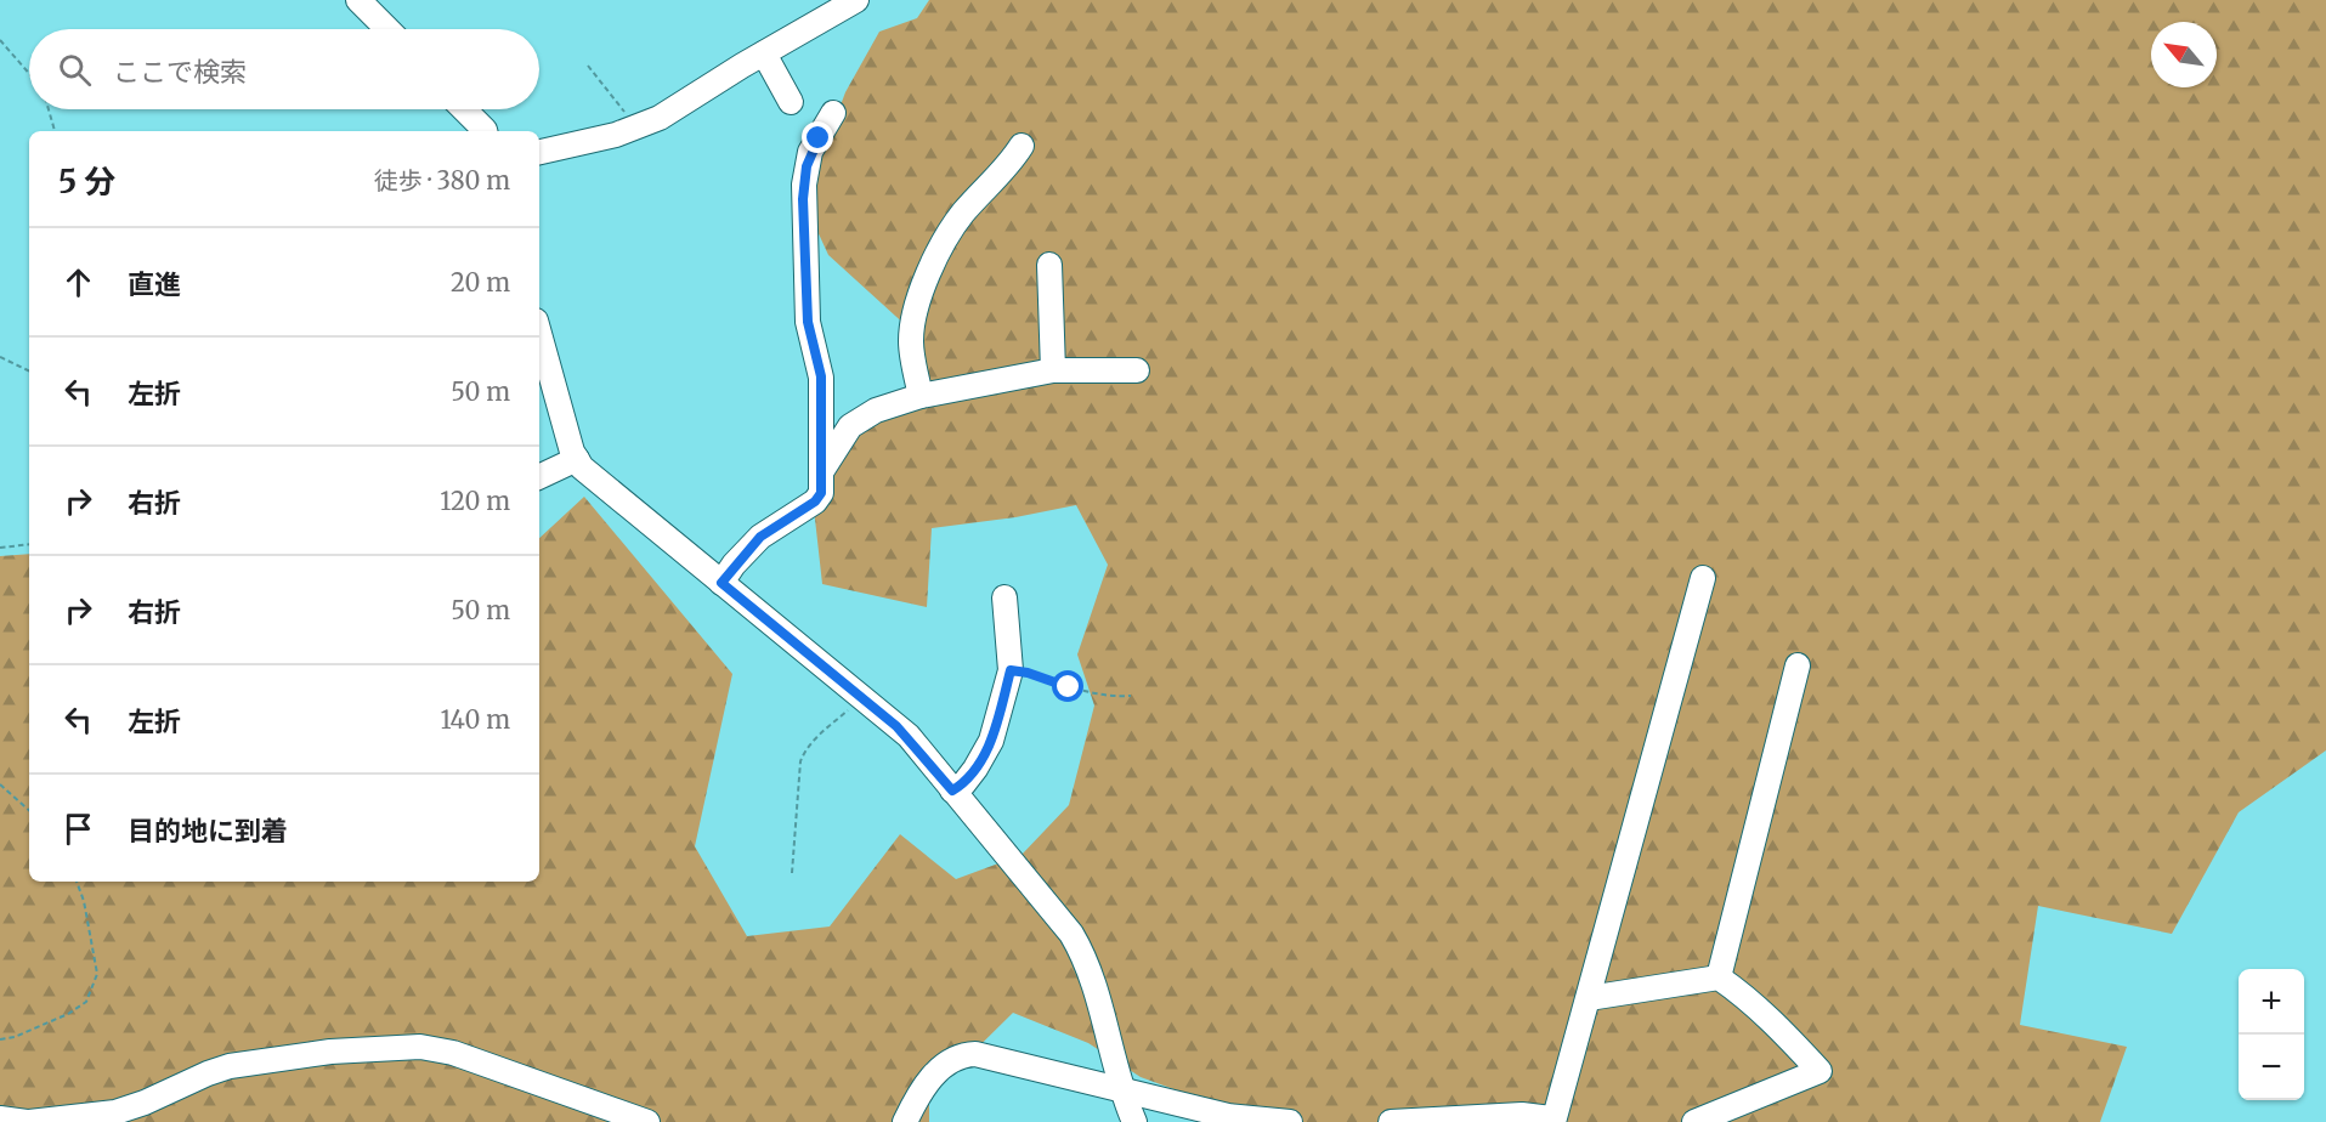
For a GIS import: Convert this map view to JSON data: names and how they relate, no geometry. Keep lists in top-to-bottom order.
{
  "north": "top left",
  "page": {
    "search": "ここで検索",
    "heading": ["5 分", "徒歩 · 380 m"],
    "list": [
      ["直進", "20 m"],
      ["左折", "50 m"],
      ["右折", "120 m"],
      ["右折", "50 m"],
      ["左折", "140 m"],
      "目的地に到着"
    ],
    "map_buttons": ["+", "−"]
  }
}
